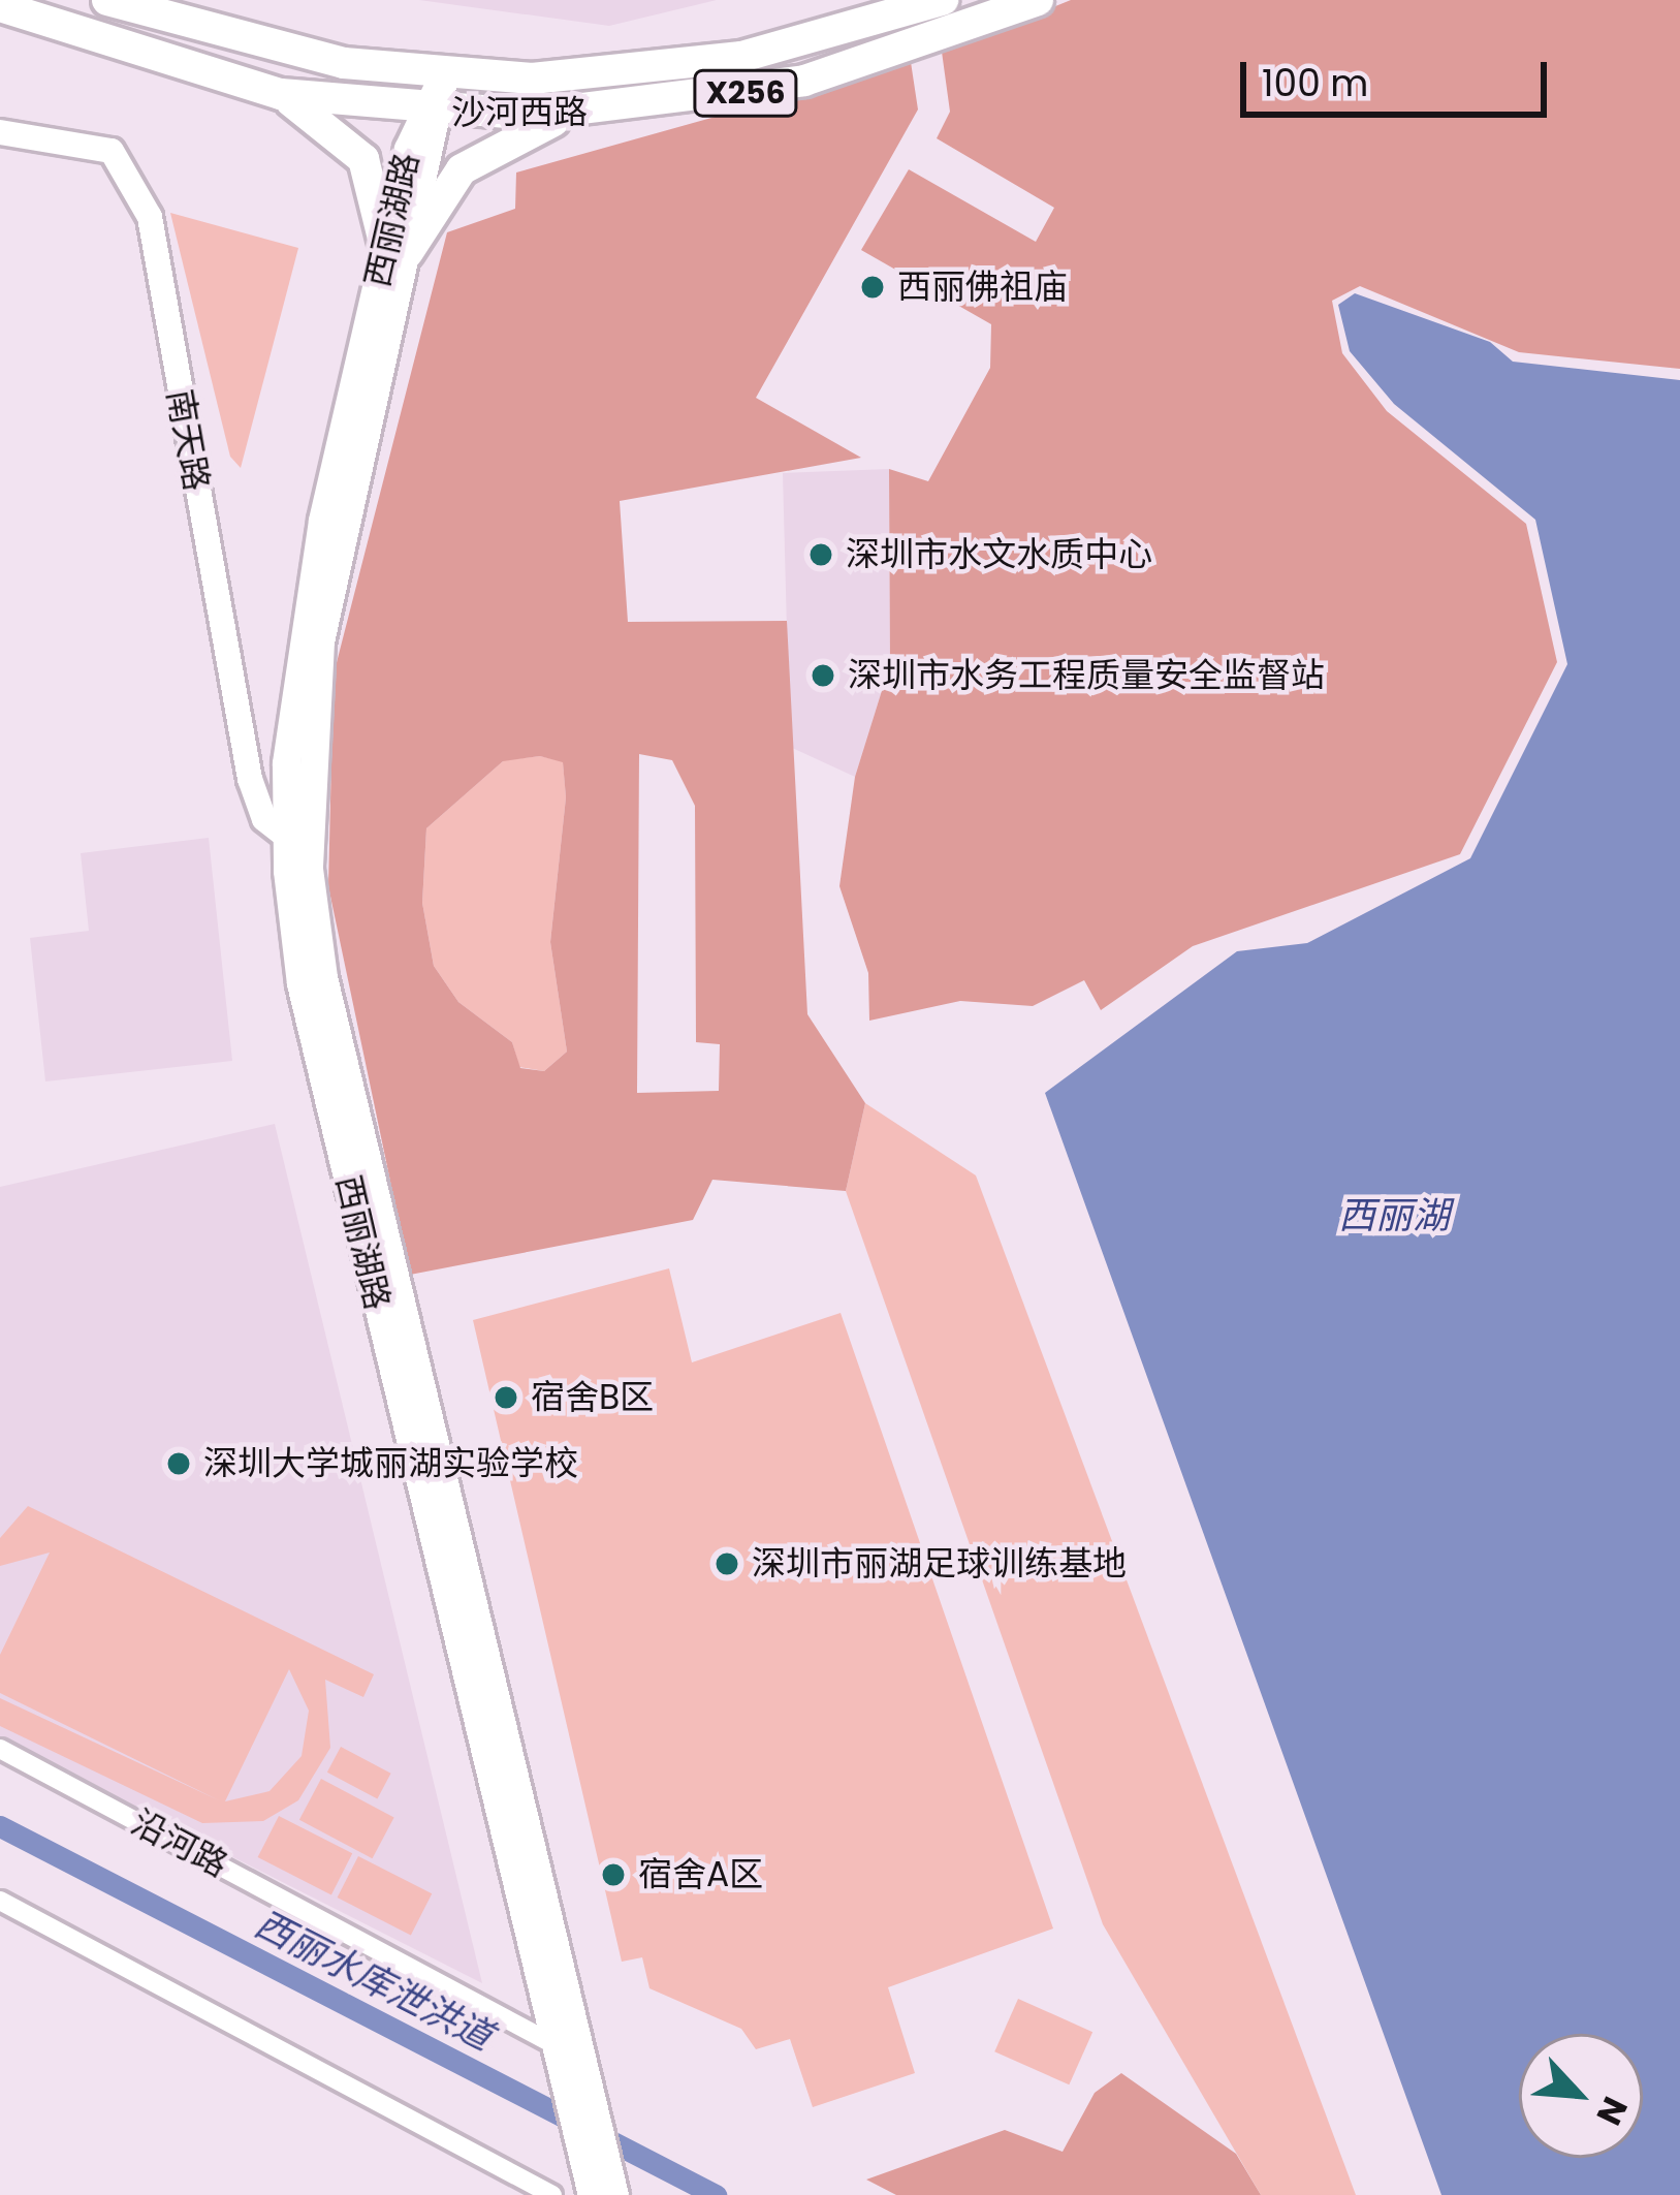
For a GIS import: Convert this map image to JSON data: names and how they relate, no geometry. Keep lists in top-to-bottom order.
{
  "streets": {
    "main road": ["X256", "沙河西路", "西丽湖路"],
    "street": ["南天路", "沿河路"]
  },
  "crossings": [
    ["沙河西路", "西丽湖路"],
    ["西丽湖路", "南天路"],
    ["西丽湖路", "沿河路"]
  ],
  "water": ["西丽湖", "西丽水库泄洪道"],
  "places": [
    "西丽佛祖庙",
    "深圳市水文水质中心",
    "深圳市水务工程质量安全监督站",
    "宿舍B区",
    "深圳大学城丽湖实验学校",
    "深圳市丽湖足球训练基地",
    "宿舍A区"
  ],
  "scale_bar": "100 m",
  "north": "bottom right"
}
